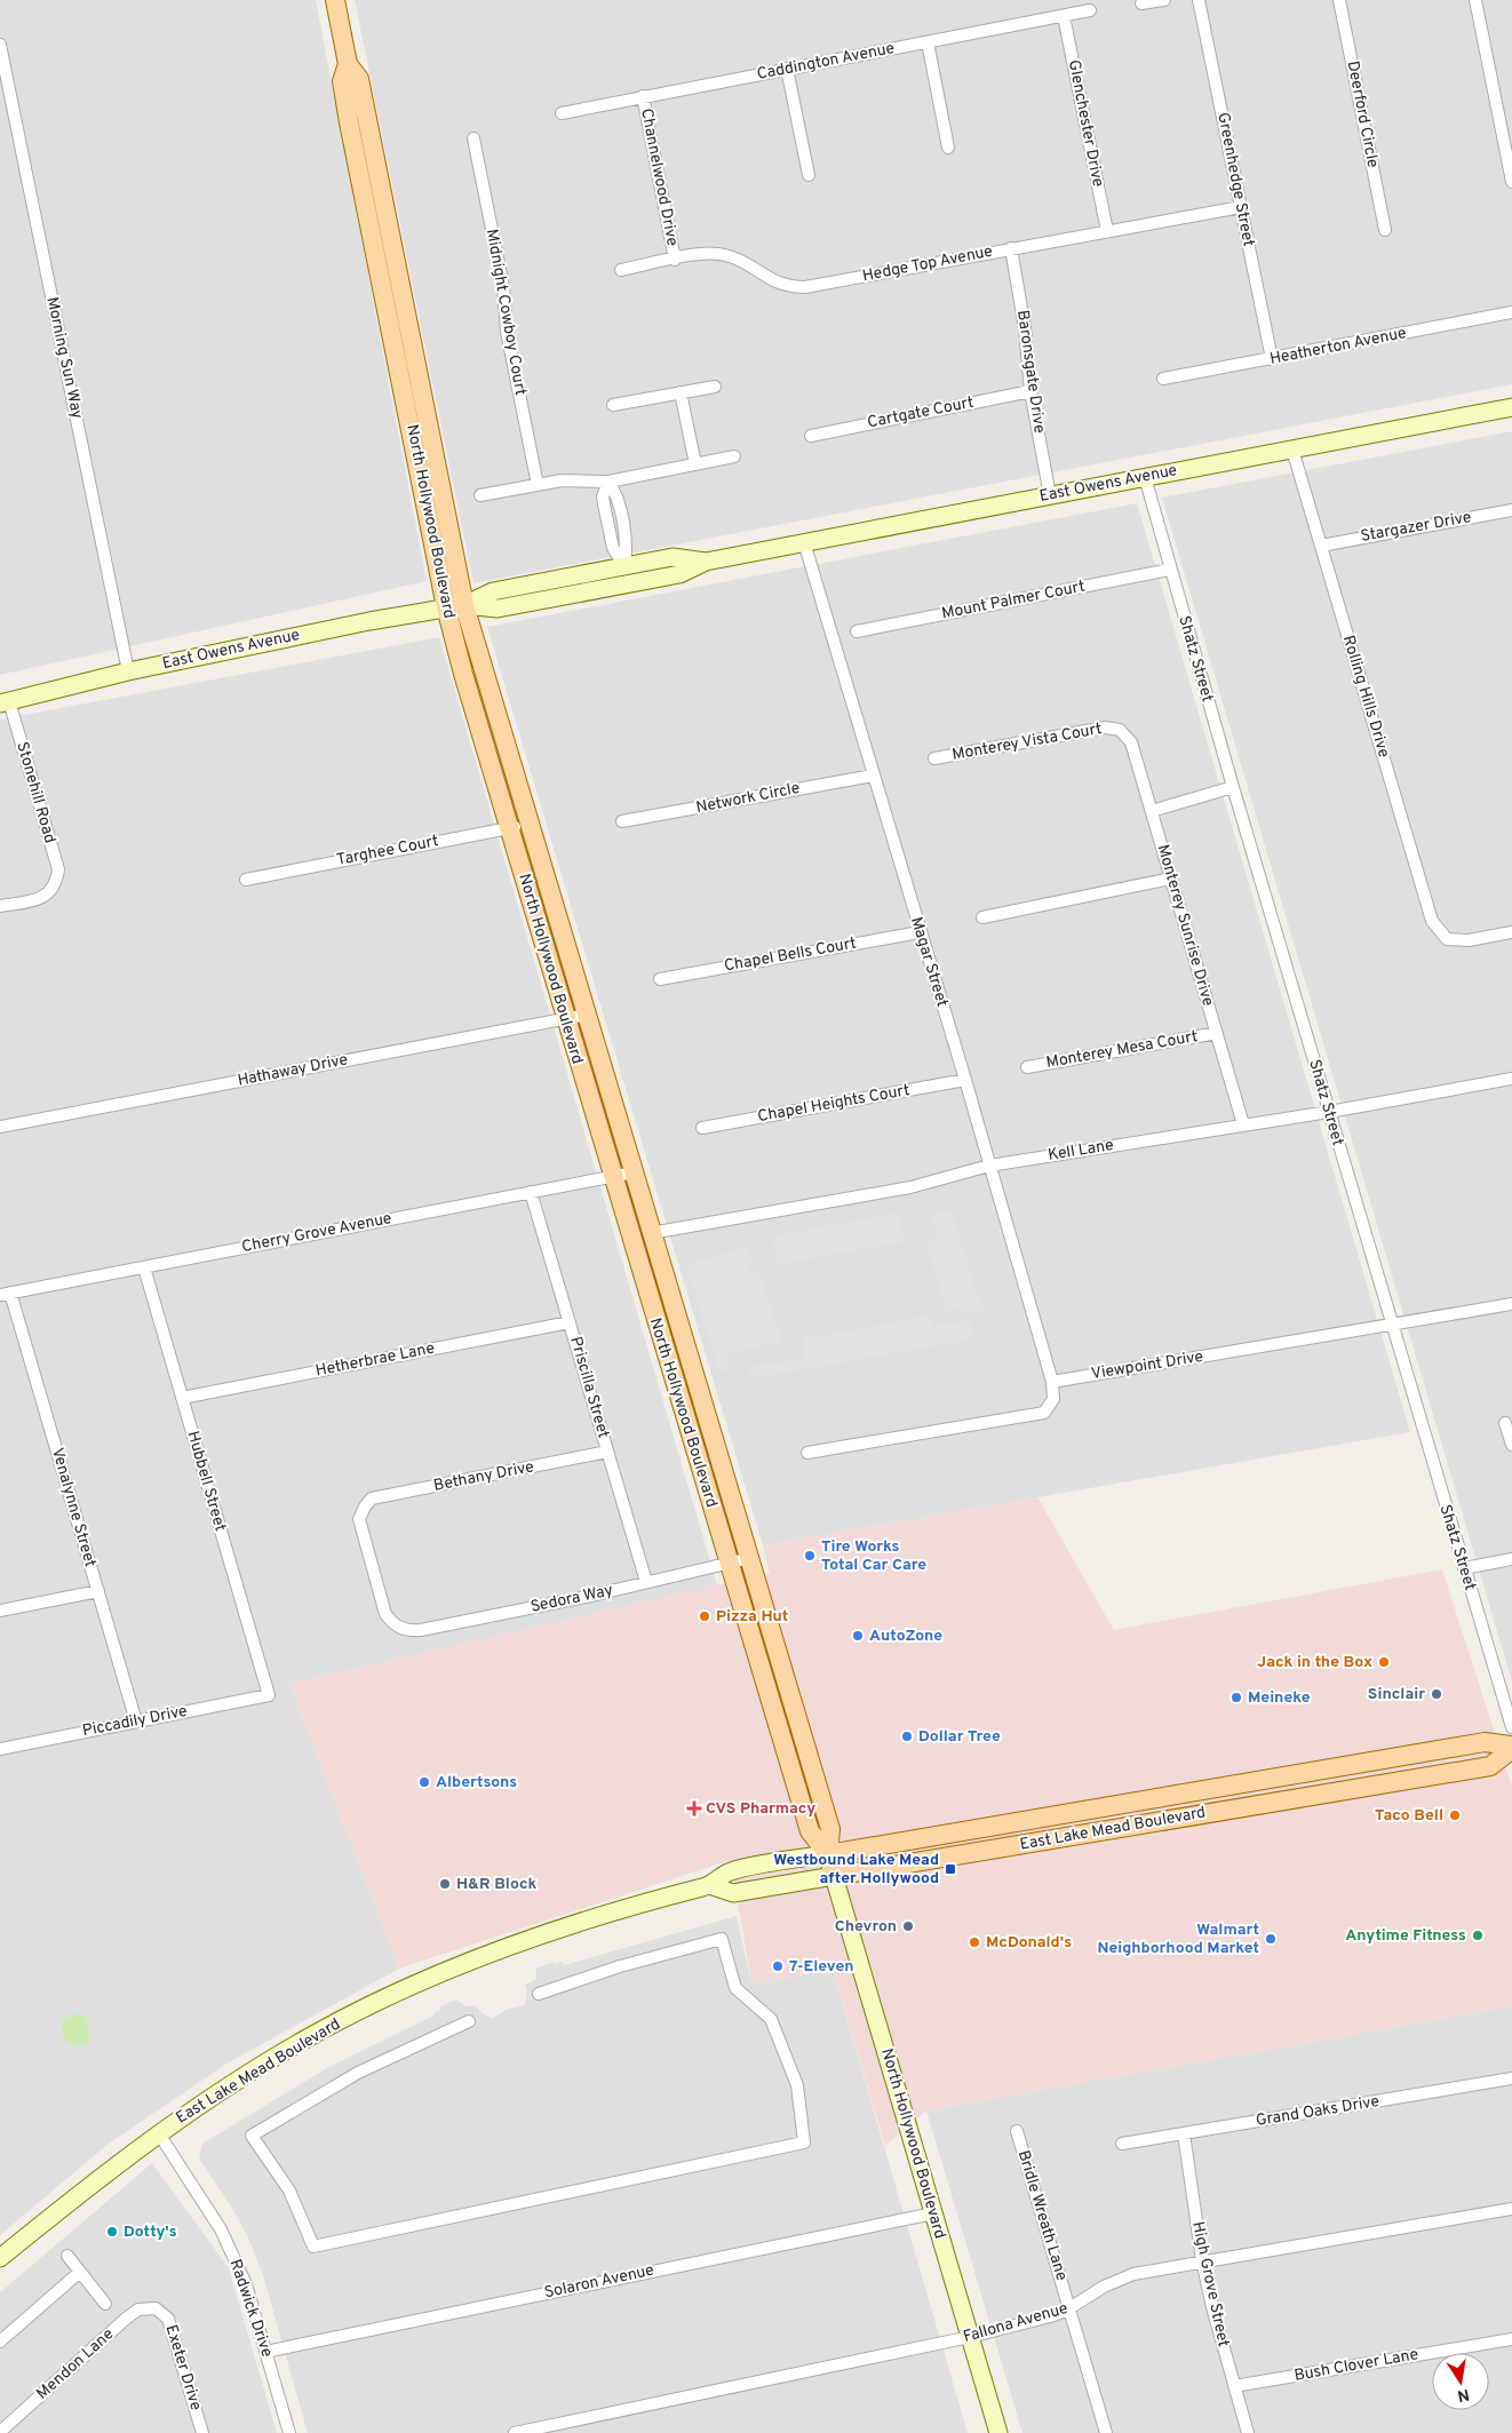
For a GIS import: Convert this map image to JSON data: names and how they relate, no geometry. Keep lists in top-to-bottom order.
{
  "streets": {
    "main road": ["East Owens Avenue", "North Hollywood Boulevard", "East Lake Mead Boulevard"],
    "street": [
      "Caddington Avenue",
      "Deerford Circle",
      "Glenchester Drive",
      "Channelwood Drive",
      "Greenhedge Street",
      "Hedge Top Avenue",
      "Midnight Cowboy Court",
      "Heatherton Avenue",
      "Morning Sun Way",
      "Baronsgate Drive",
      "Cartgate Court",
      "Stargazer Drive",
      "Mount Palmer Court",
      "Shatz Street",
      "Rolling Hills Drive",
      "Monterey Vista Court",
      "Stonehill Road",
      "Network Circle",
      "Targhee Court",
      "Monterey Sunrise Drive",
      "Chapel Bells Court",
      "Magar Street",
      "Monterey Mesa Court",
      "Hathaway Drive",
      "Chapel Heights Court",
      "Kell Lane",
      "Cherry Grove Avenue",
      "Hetherbrae Lane",
      "Viewpoint Drive",
      "Priscilla Street",
      "Bethany Drive",
      "Hubbell Street",
      "Venalynne Street",
      "Sedora Way",
      "Piccadily Drive",
      "Grand Oaks Drive",
      "Bridle Wreath Lane",
      "Solaron Avenue",
      "High Grove Street",
      "Radwick Drive",
      "Fallona Avenue",
      "Mendon Lane",
      "Bush Clover Lane",
      "Exeter Drive"
    ]
  },
  "crossings": [
    ["Caddington Avenue", "Glenchester Drive"],
    ["Caddington Avenue", "Channelwood Drive"],
    ["Glenchester Drive", "Hedge Top Avenue"],
    ["Channelwood Drive", "Hedge Top Avenue"],
    ["Greenhedge Street", "Hedge Top Avenue"],
    ["Greenhedge Street", "Heatherton Avenue"],
    ["Hedge Top Avenue", "Baronsgate Drive"],
    ["Morning Sun Way", "East Owens Avenue"],
    ["Baronsgate Drive", "Cartgate Court"],
    ["Baronsgate Drive", "East Owens Avenue"],
    ["East Owens Avenue", "North Hollywood Boulevard"],
    ["East Owens Avenue", "Shatz Street"],
    ["East Owens Avenue", "Rolling Hills Drive"],
    ["East Owens Avenue", "Stonehill Road"],
    ["East Owens Avenue", "Magar Street"],
    ["North Hollywood Boulevard", "Targhee Court"],
    ["North Hollywood Boulevard", "Hathaway Drive"],
    ["North Hollywood Boulevard", "Kell Lane"],
    ["North Hollywood Boulevard", "Cherry Grove Avenue"],
    ["North Hollywood Boulevard", "Sedora Way"],
    ["North Hollywood Boulevard", "East Lake Mead Boulevard"],
    ["North Hollywood Boulevard", "Solaron Avenue"],
    ["North Hollywood Boulevard", "Fallona Avenue"],
    ["Stargazer Drive", "Rolling Hills Drive"],
    ["Mount Palmer Court", "Shatz Street"],
    ["Shatz Street", "Kell Lane"],
    ["Shatz Street", "Viewpoint Drive"],
    ["Monterey Vista Court", "Monterey Sunrise Drive"],
    ["Network Circle", "Magar Street"],
    ["Monterey Sunrise Drive", "Monterey Mesa Court"],
    ["Monterey Sunrise Drive", "Kell Lane"],
    ["Chapel Bells Court", "Magar Street"],
    ["Magar Street", "Chapel Heights Court"],
    ["Magar Street", "Kell Lane"],
    ["Magar Street", "Viewpoint Drive"],
    ["Cherry Grove Avenue", "Priscilla Street"],
    ["Cherry Grove Avenue", "Hubbell Street"],
    ["Cherry Grove Avenue", "Venalynne Street"],
    ["Hetherbrae Lane", "Priscilla Street"],
    ["Hetherbrae Lane", "Hubbell Street"],
    ["Priscilla Street", "Bethany Drive"],
    ["Priscilla Street", "Sedora Way"],
    ["Bethany Drive", "Sedora Way"],
    ["Hubbell Street", "Piccadily Drive"],
    ["Venalynne Street", "Piccadily Drive"],
    ["East Lake Mead Boulevard", "Radwick Drive"],
    ["Grand Oaks Drive", "High Grove Street"],
    ["Bridle Wreath Lane", "Fallona Avenue"],
    ["Solaron Avenue", "Radwick Drive"],
    ["High Grove Street", "Fallona Avenue"],
    ["High Grove Street", "Bush Clover Lane"],
    ["Mendon Lane", "Exeter Drive"]
  ],
  "places": {
    "other": [
      "Tire Works Total Car Care",
      "Pizza Hut",
      "AutoZone",
      "Jack in the Box",
      "Sinclair",
      "Meineke",
      "Dollar Tree",
      "Albertsons",
      "Taco Bell",
      "H&R Block",
      "Chevron",
      "Anytime Fitness",
      "Walmart Neighborhood Market",
      "McDonald's",
      "7-Eleven",
      "Dotty's"
    ],
    "health": ["CVS Pharmacy"],
    "transit": ["Westbound Lake Mead after Hollywood"]
  },
  "north": "bottom"
}
